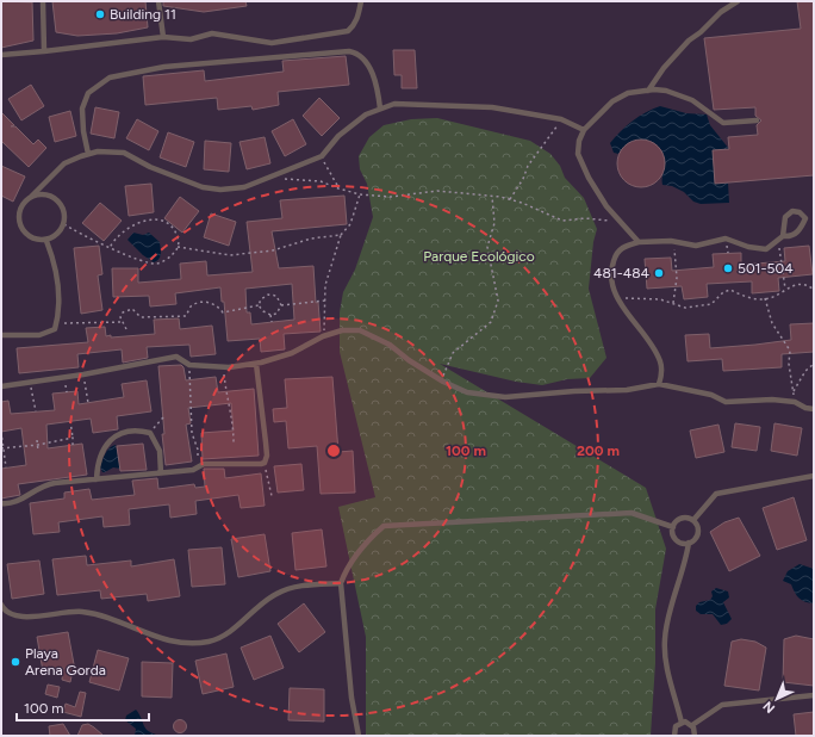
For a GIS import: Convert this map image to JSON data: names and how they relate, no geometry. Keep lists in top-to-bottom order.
{
  "parks": ["Parque Ecológico"],
  "places": [
    "Building 11",
    "501-504",
    "481-484",
    "Playa Arena Gorda"
  ],
  "scale_bar": "100 m",
  "north": "bottom left",
  "rings": ["100 m", "200 m"]
}
